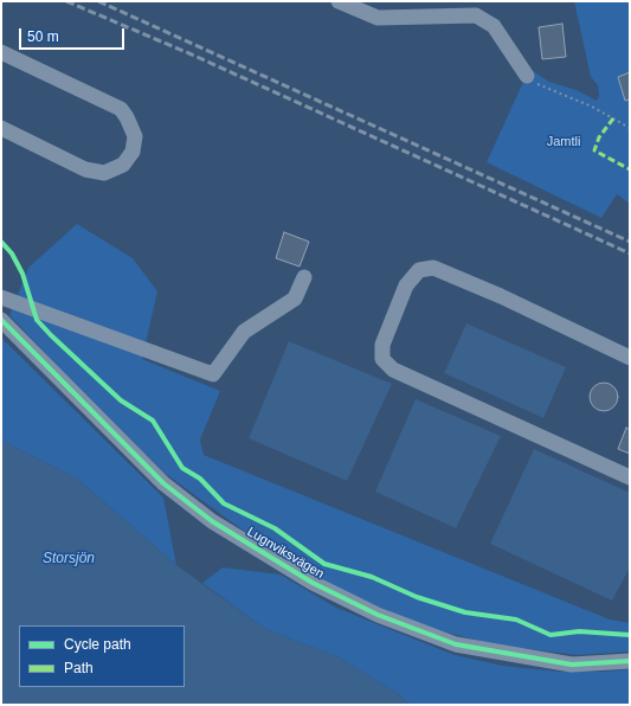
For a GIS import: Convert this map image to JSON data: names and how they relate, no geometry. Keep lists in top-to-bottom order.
{
  "streets": {
    "street": ["Lugnviksvägen"]
  },
  "water": ["Storsjön"],
  "parks": ["Jamtli"],
  "legend": ["Cycle path", "Path"],
  "scale_bar": "50 m"
}
